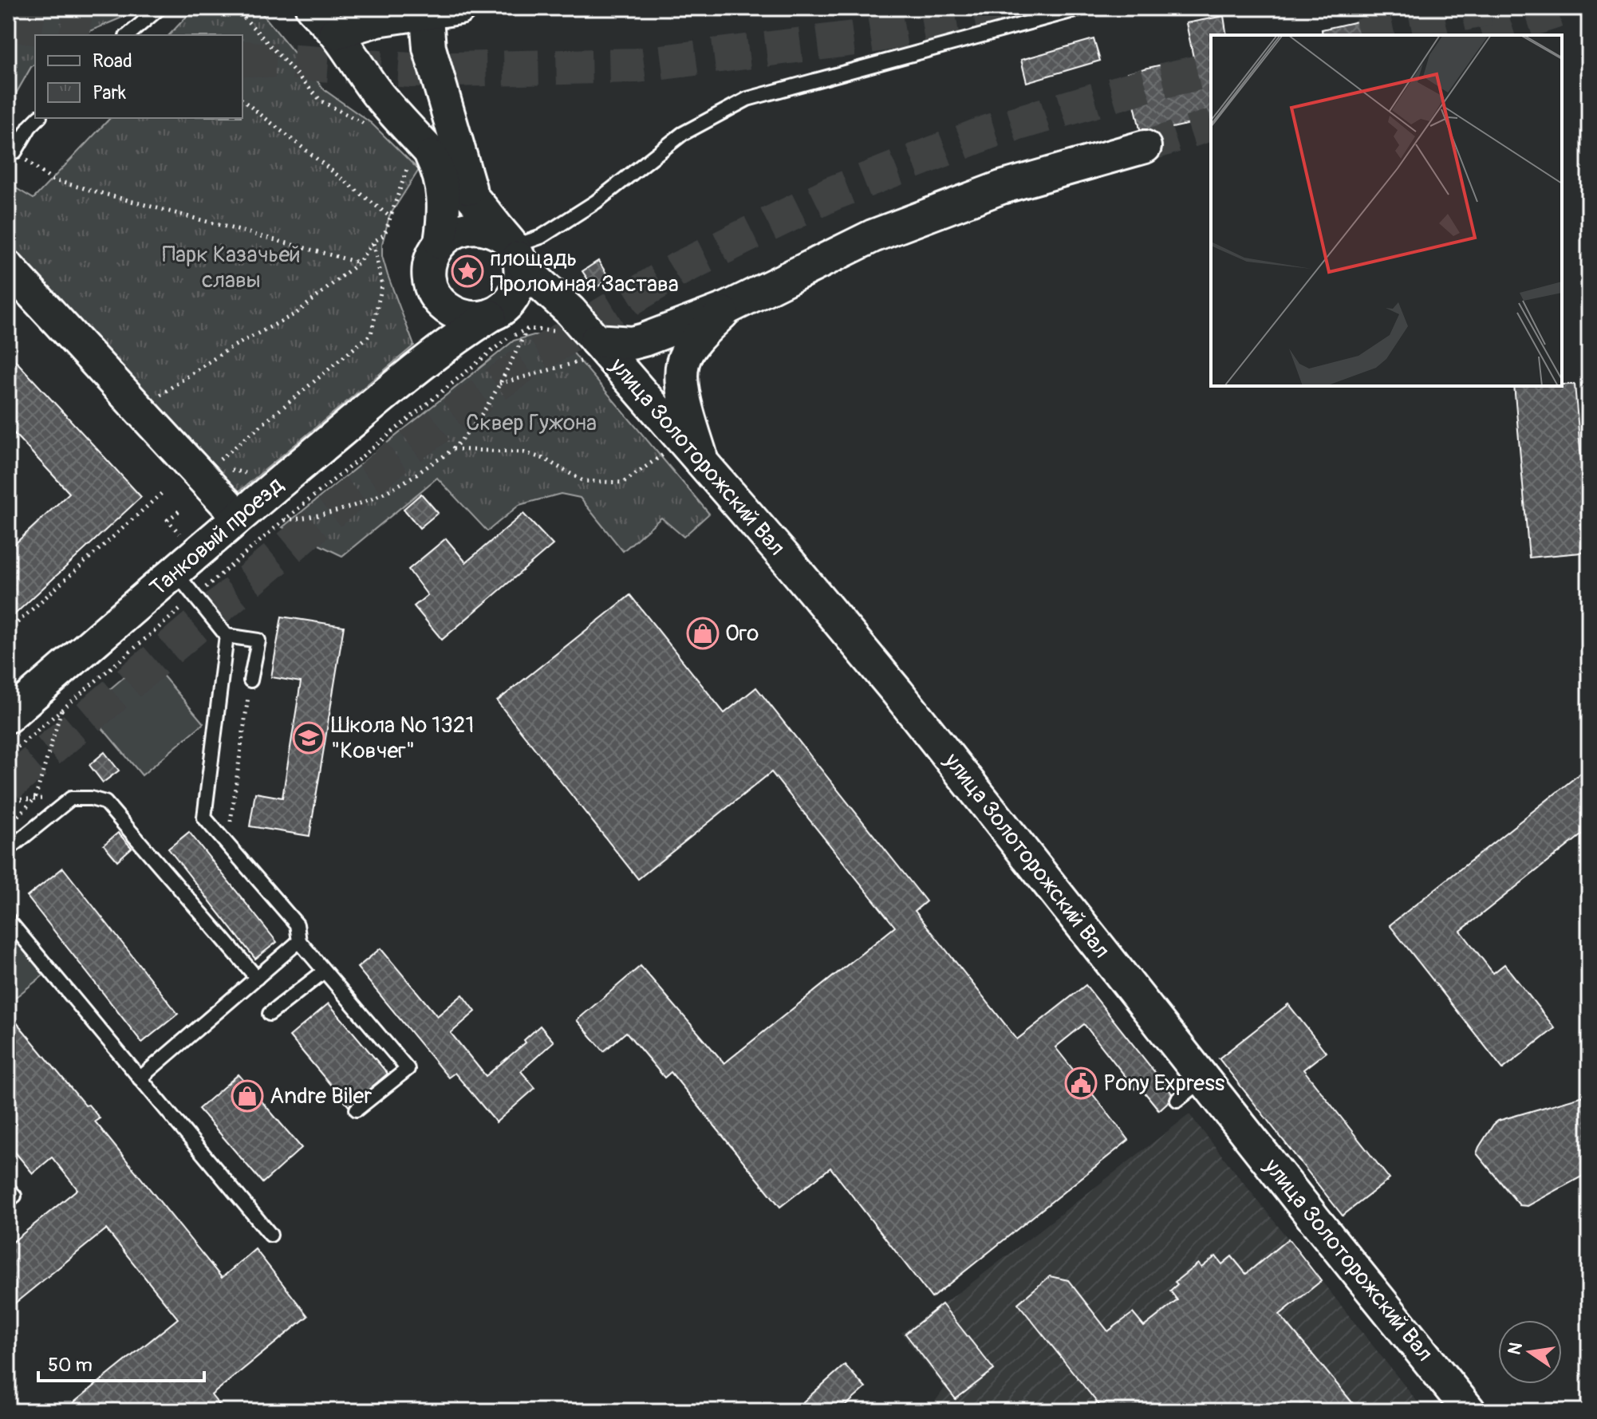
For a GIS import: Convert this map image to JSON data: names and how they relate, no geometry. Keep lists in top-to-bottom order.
{
  "streets": {
    "street": ["улица Золоторожский Вал", "Танковый проезд"]
  },
  "crossings": [
    ["улица Золоторожский Вал", "Танковый проезд"]
  ],
  "parks": ["Парк Казачьей славы", "Сквер Гужона"],
  "places": {
    "place": ["площадь Проломная Застава"],
    "shop": ["Ого", "Andre Biler"],
    "school or university": ["Школа № 1321 \"Ковчег\""],
    "public building": ["Pony Express"]
  },
  "legend": ["Road", "Park"],
  "scale_bar": "50 m",
  "north": "left"
}
